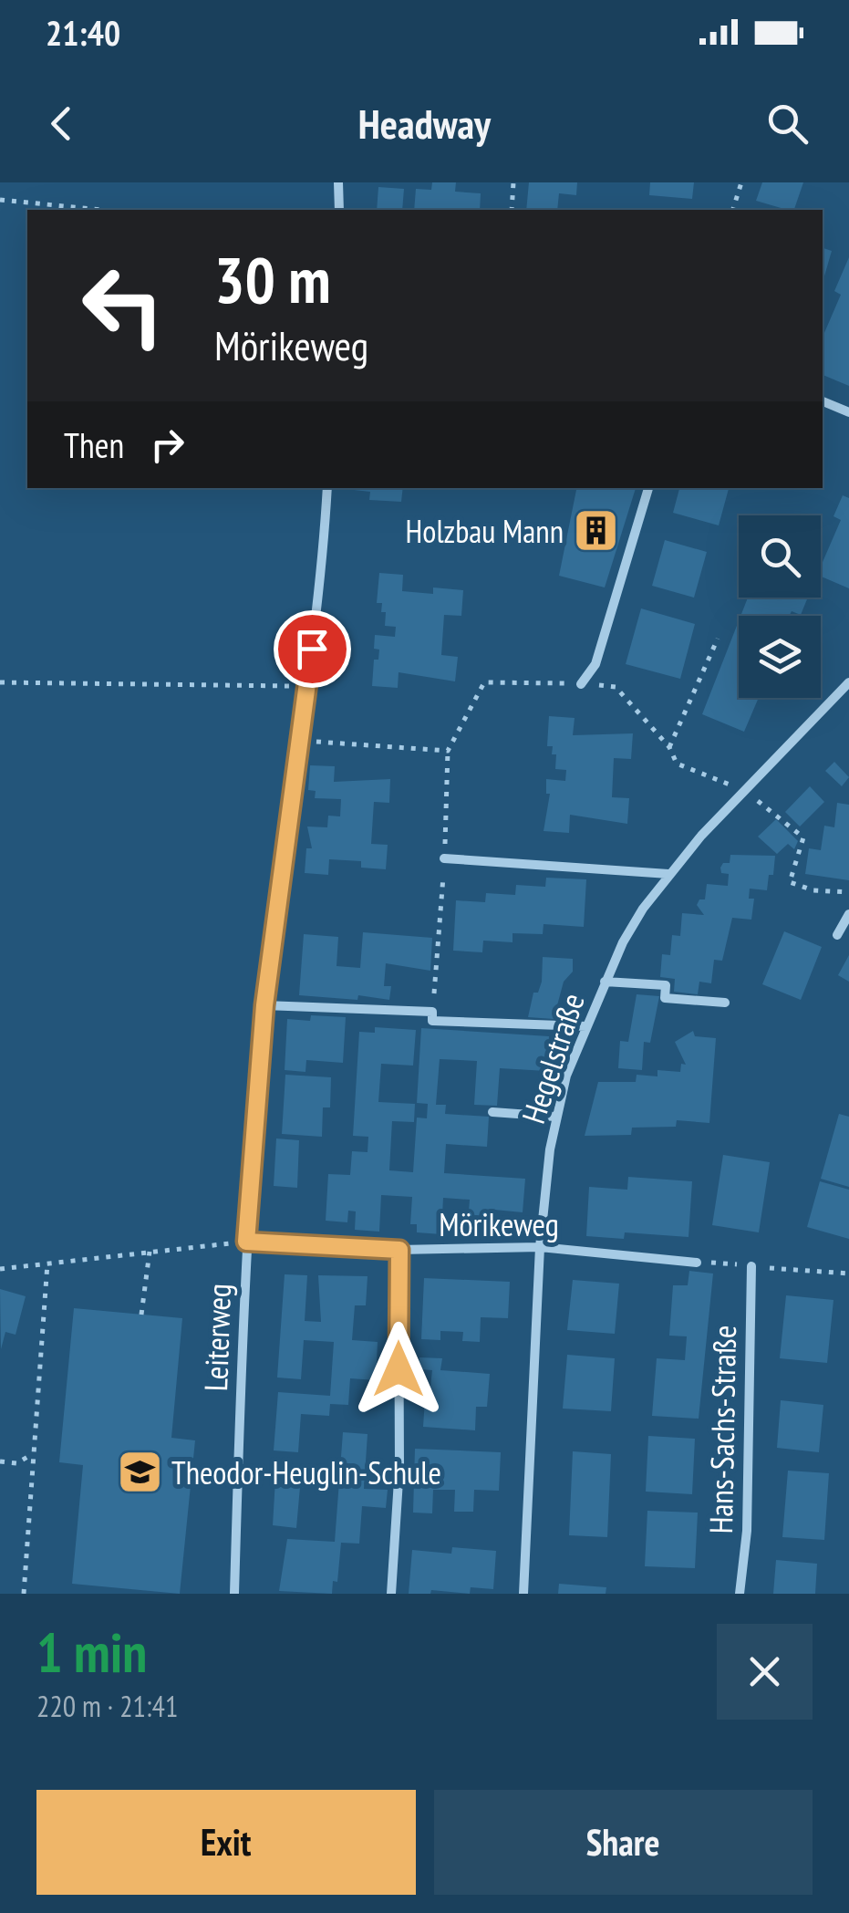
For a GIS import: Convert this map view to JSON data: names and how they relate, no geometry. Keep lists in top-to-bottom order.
{
  "streets": {
    "street": [
      "Hegelstraße",
      "Mörikeweg",
      "Leiterweg",
      "Hans-Sachs-Straße"
    ]
  },
  "crossings": [
    ["Hegelstraße", "Mörikeweg"],
    ["Mörikeweg", "Leiterweg"]
  ],
  "places": {
    "building": ["Holzbau Mann"],
    "school or university": ["Theodor-Heuglin-Schule"]
  },
  "page": {
    "status": "21:40",
    "header": "Headway",
    "turn": ["30 m", "Mörikeweg"],
    "then": "Then",
    "heading": ["1 min", "220 m · 21:41"],
    "buttons": ["Exit", "Share"]
  }
}
